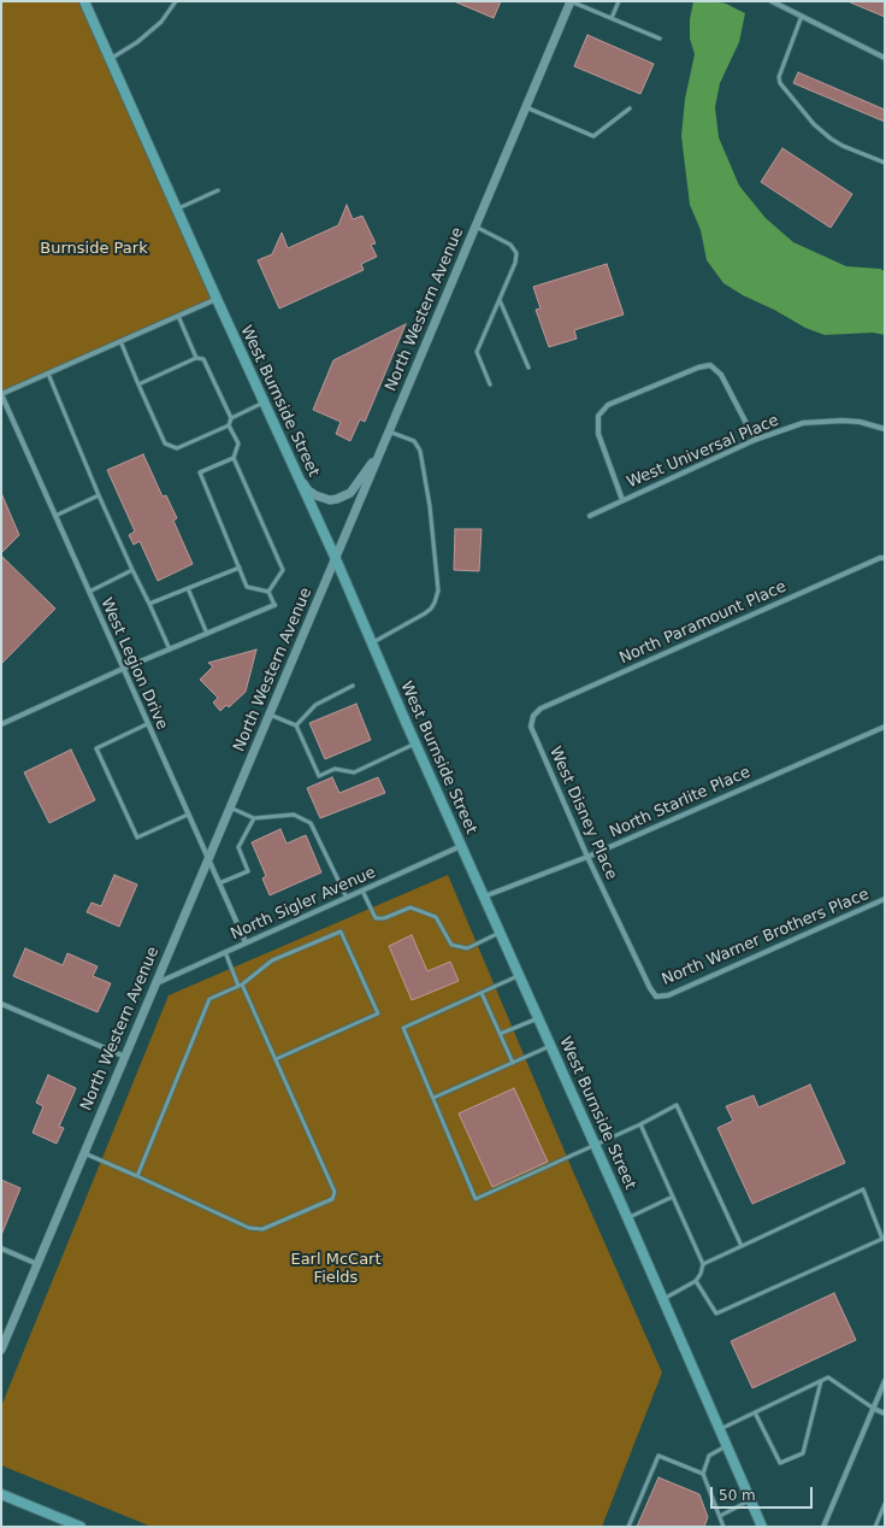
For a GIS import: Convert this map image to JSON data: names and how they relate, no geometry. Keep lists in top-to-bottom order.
{
  "streets": {
    "main road": ["West Burnside Street"],
    "street": [
      "North Western Avenue",
      "West Universal Place",
      "North Paramount Place",
      "West Legion Drive",
      "North Starlite Place",
      "West Disney Place",
      "North Sigler Avenue",
      "North Warner Brothers Place"
    ]
  },
  "crossings": [
    ["North Western Avenue", "West Burnside Street"],
    ["North Western Avenue", "West Legion Drive"],
    ["North Western Avenue", "North Sigler Avenue"],
    ["West Burnside Street", "North Starlite Place"],
    ["West Burnside Street", "North Sigler Avenue"],
    ["North Paramount Place", "West Disney Place"],
    ["West Legion Drive", "North Sigler Avenue"],
    ["North Starlite Place", "West Disney Place"],
    ["West Disney Place", "North Warner Brothers Place"]
  ],
  "parks": ["Burnside Park", "Earl McCart Fields"],
  "scale_bar": "50 m"
}
